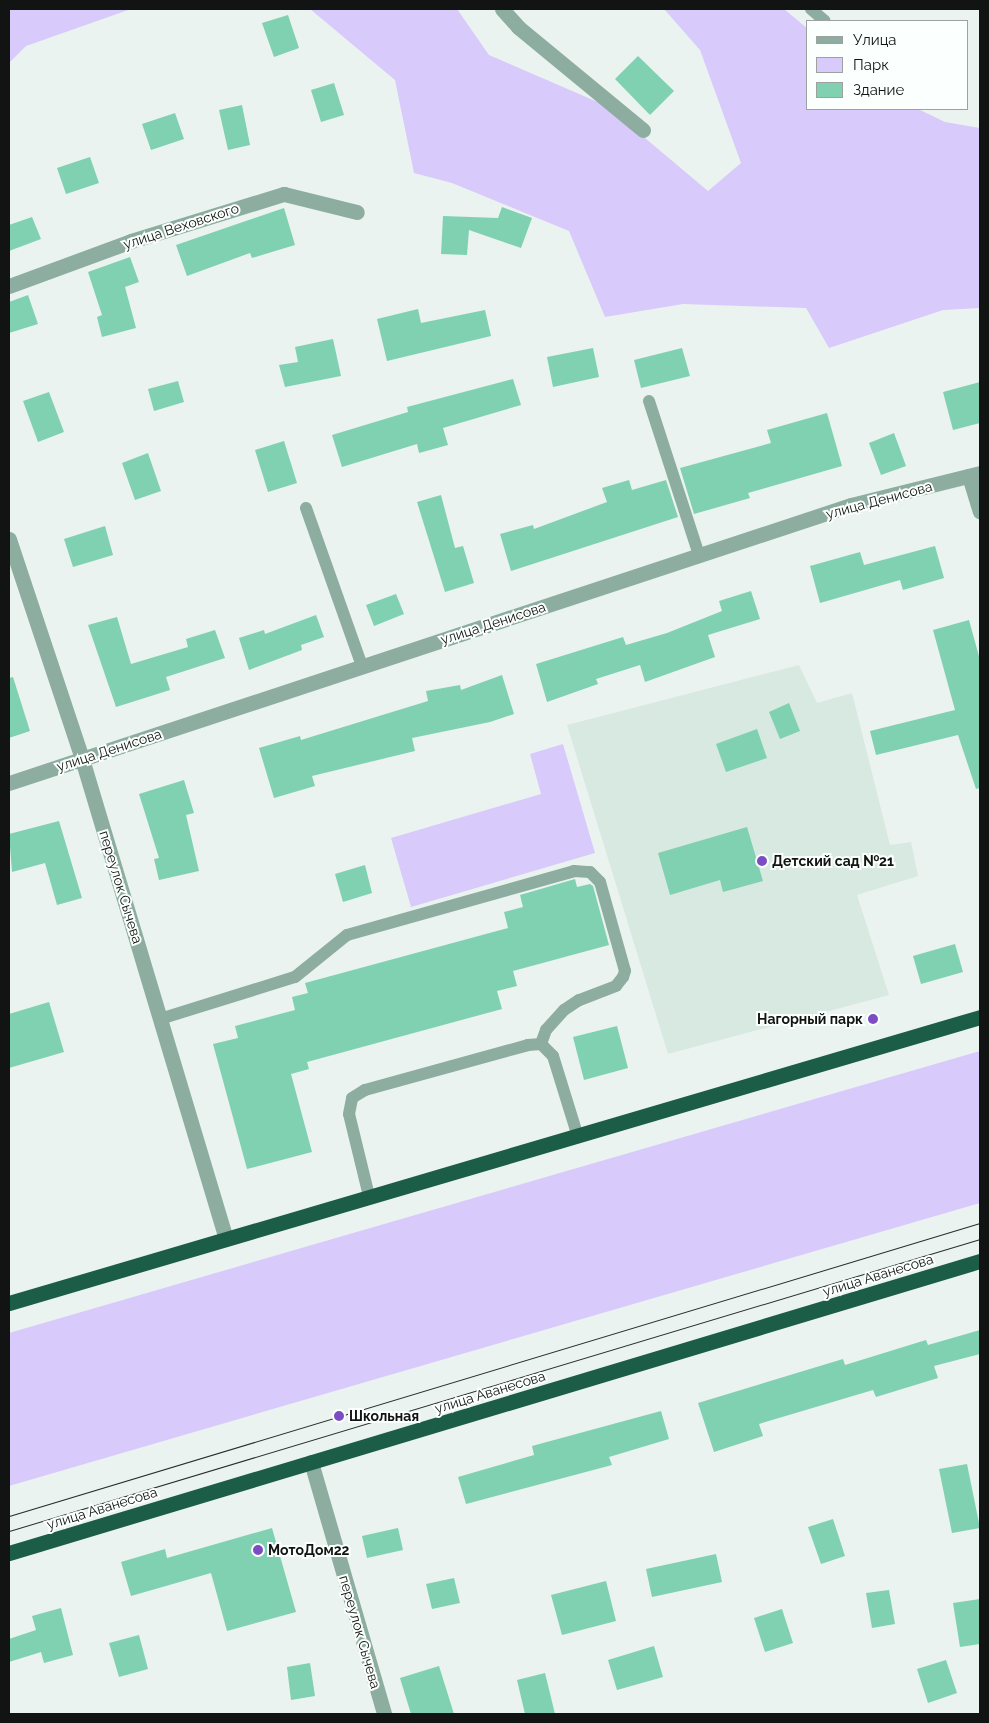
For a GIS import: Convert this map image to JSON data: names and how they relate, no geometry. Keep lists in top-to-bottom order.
{
  "streets": {
    "highway": ["улица Аванесова"],
    "street": ["улица Веховского", "улица Денисова", "переулок Сычева"]
  },
  "crossings": [
    ["улица Денисова", "переулок Сычева"],
    ["переулок Сычева", "улица Аванесова"]
  ],
  "places": [
    "Детский сад №21",
    "Нагорный парк",
    "Школьная",
    "МотоДом22"
  ],
  "legend": ["Улица", "Парк", "Здание"]
}
